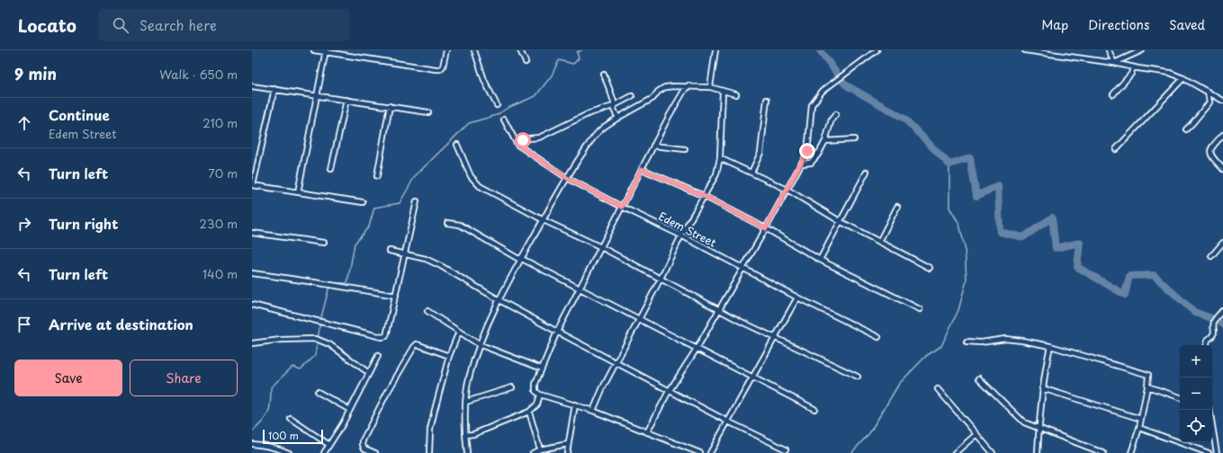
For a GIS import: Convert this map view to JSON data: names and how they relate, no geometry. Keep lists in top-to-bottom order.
{
  "streets": {
    "street": ["Edem Street"]
  },
  "scale_bar": "100 m",
  "page": {
    "header": "Locato",
    "search": "Search here",
    "nav": ["Map", "Directions", "Saved"],
    "heading": ["9 min", "Walk · 650 m"],
    "list": [
      ["Continue", "Edem Street", "210 m"],
      ["Turn left", "70 m"],
      ["Turn right", "230 m"],
      ["Turn left", "140 m"],
      "Arrive at destination"
    ],
    "map_buttons": ["+", "−"],
    "buttons": ["Save", "Share"],
    "scale": "100 m"
  }
}
